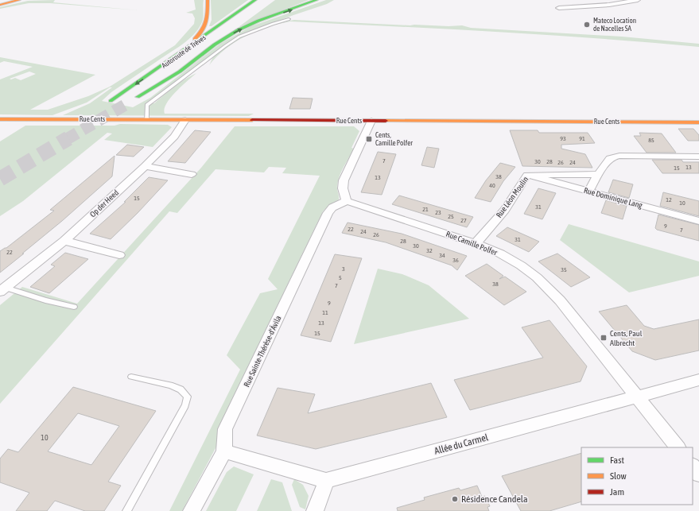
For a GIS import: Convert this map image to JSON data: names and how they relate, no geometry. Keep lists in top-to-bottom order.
{
  "streets": {
    "main road": ["Autoroute de Trèves", "Rue Cents"],
    "street": [
      "Rue Léon Moulin",
      "Rue Dominique Lang",
      "Op der Heed",
      "Rue Camille Polfer",
      "Rue Sainte-Thérèse-d'Ávila",
      "Allée du Carmel"
    ]
  },
  "crossings": [
    ["Rue Cents", "Op der Heed"],
    ["Rue Léon Moulin", "Rue Dominique Lang"],
    ["Rue Léon Moulin", "Rue Camille Polfer"],
    ["Rue Camille Polfer", "Rue Sainte-Thérèse-d'Ávila"],
    ["Rue Camille Polfer", "Allée du Carmel"]
  ],
  "places": {
    "other": ["Mateco Location de Nacelles SA", "Résidence Candela"],
    "transit": ["Cents, Camille Polfer", "Cents, Paul Albrecht"]
  },
  "house_numbers": [
    "93",
    "91",
    "85",
    "7",
    "30",
    "28",
    "26",
    "24",
    "13",
    "15",
    "38",
    "13",
    "40",
    "15",
    "12",
    "10",
    "31",
    "21",
    "23",
    "25",
    "27",
    "9",
    "22",
    "7",
    "24",
    "26",
    "31",
    "28",
    "30",
    "32",
    "22",
    "34",
    "36",
    "3",
    "35",
    "5",
    "38",
    "7",
    "9",
    "11",
    "13",
    "15",
    "10"
  ],
  "legend": ["Fast", "Slow", "Jam"]
}
